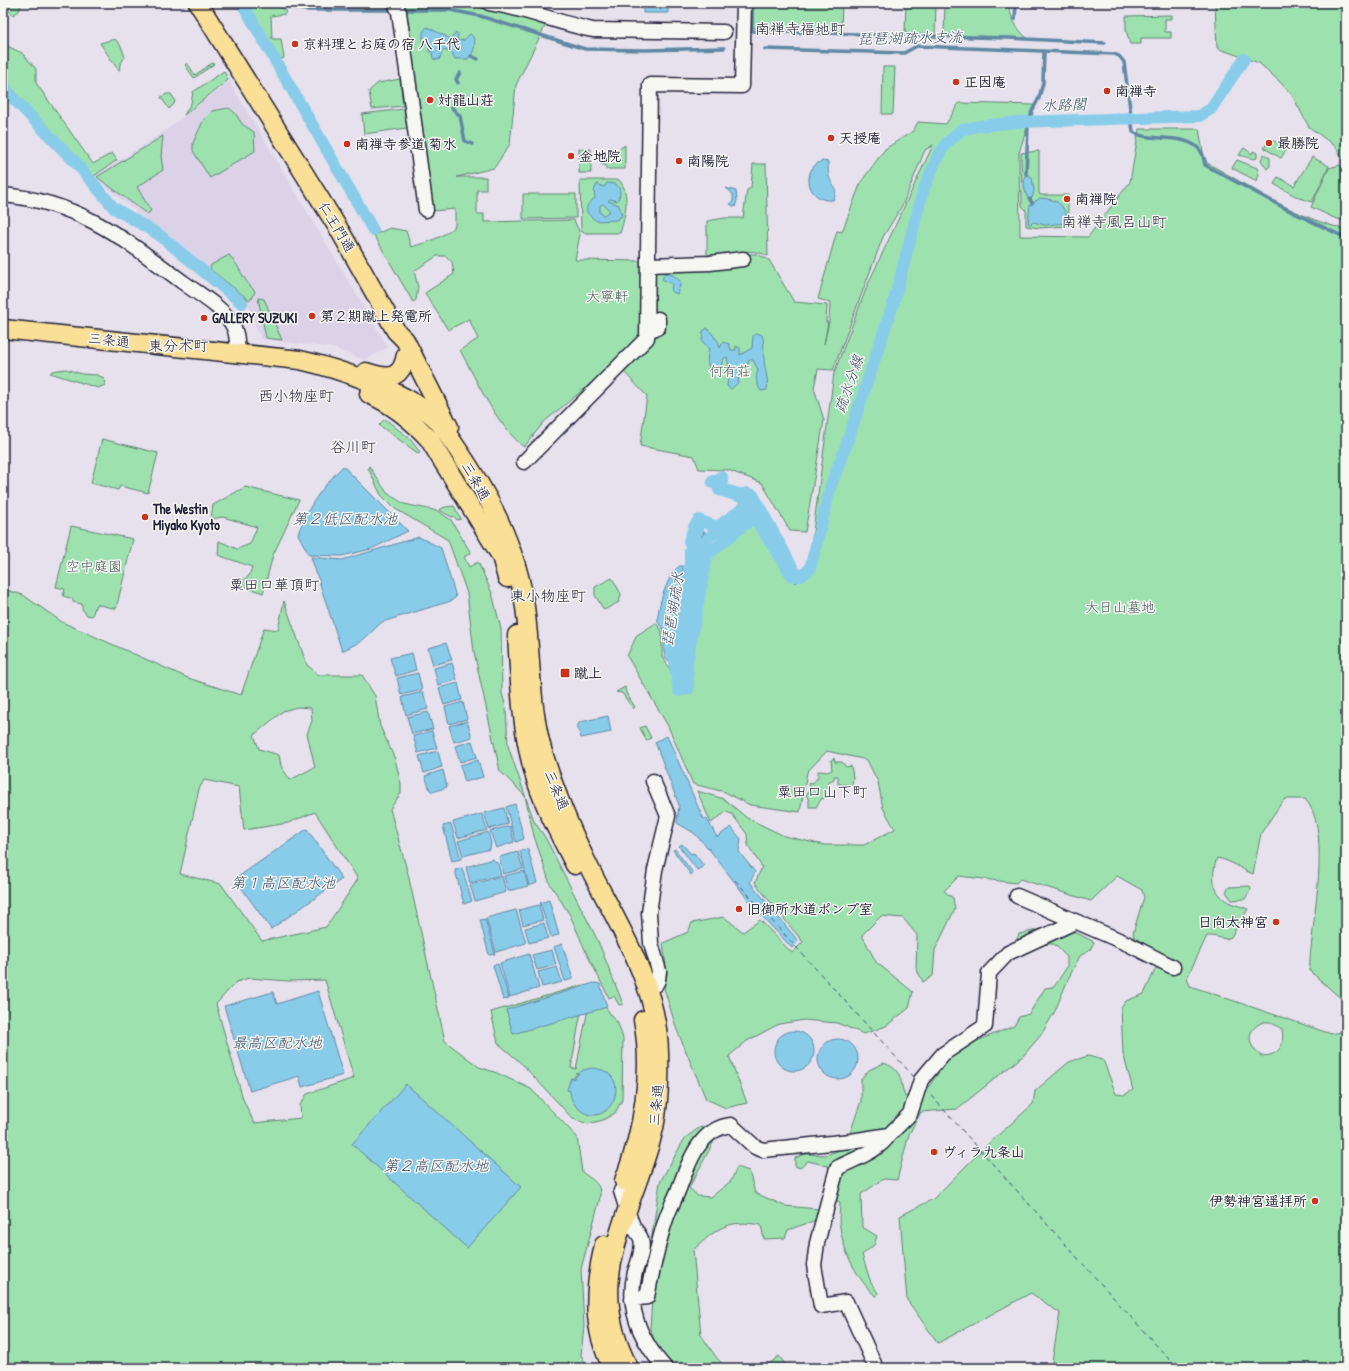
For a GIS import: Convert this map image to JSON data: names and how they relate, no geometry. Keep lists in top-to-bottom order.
{
  "streets": {
    "main road": ["仁王門通", "三条通"]
  },
  "crossings": [
    ["仁王門通", "三条通"]
  ],
  "districts": [
    "南禅寺福地町",
    "南禅寺風呂山町",
    "東分木町",
    "西小物座町",
    "谷川町",
    "粟田口華頂町",
    "東小物座町",
    "粟田口山下町"
  ],
  "water": [
    "琵琶湖疏水支流",
    "水路閣",
    "疏水分線",
    "第２低区配水池",
    "琵琶湖疏水",
    "第１高区配水池",
    "最高区配水地",
    "第２高区配水地"
  ],
  "parks": [
    "大寧軒",
    "何有荘",
    "空中庭園",
    "大日山墓地"
  ],
  "places": {
    "other": [
      "京料理とお庭の宿 八千代",
      "正因庵",
      "南禅寺",
      "対龍山荘",
      "天授庵",
      "最勝院",
      "南禅寺参道 菊水",
      "金地院",
      "南陽院",
      "南禅院",
      "第２期蹴上発電所",
      "GALLERY SUZUKI",
      "The Westin Miyako Kyoto",
      "旧御所水道ポンプ室",
      "日向太神宮",
      "ヴィラ九条山",
      "伊勢神宮遥拝所"
    ],
    "transit": ["蹴上"]
  }
}
